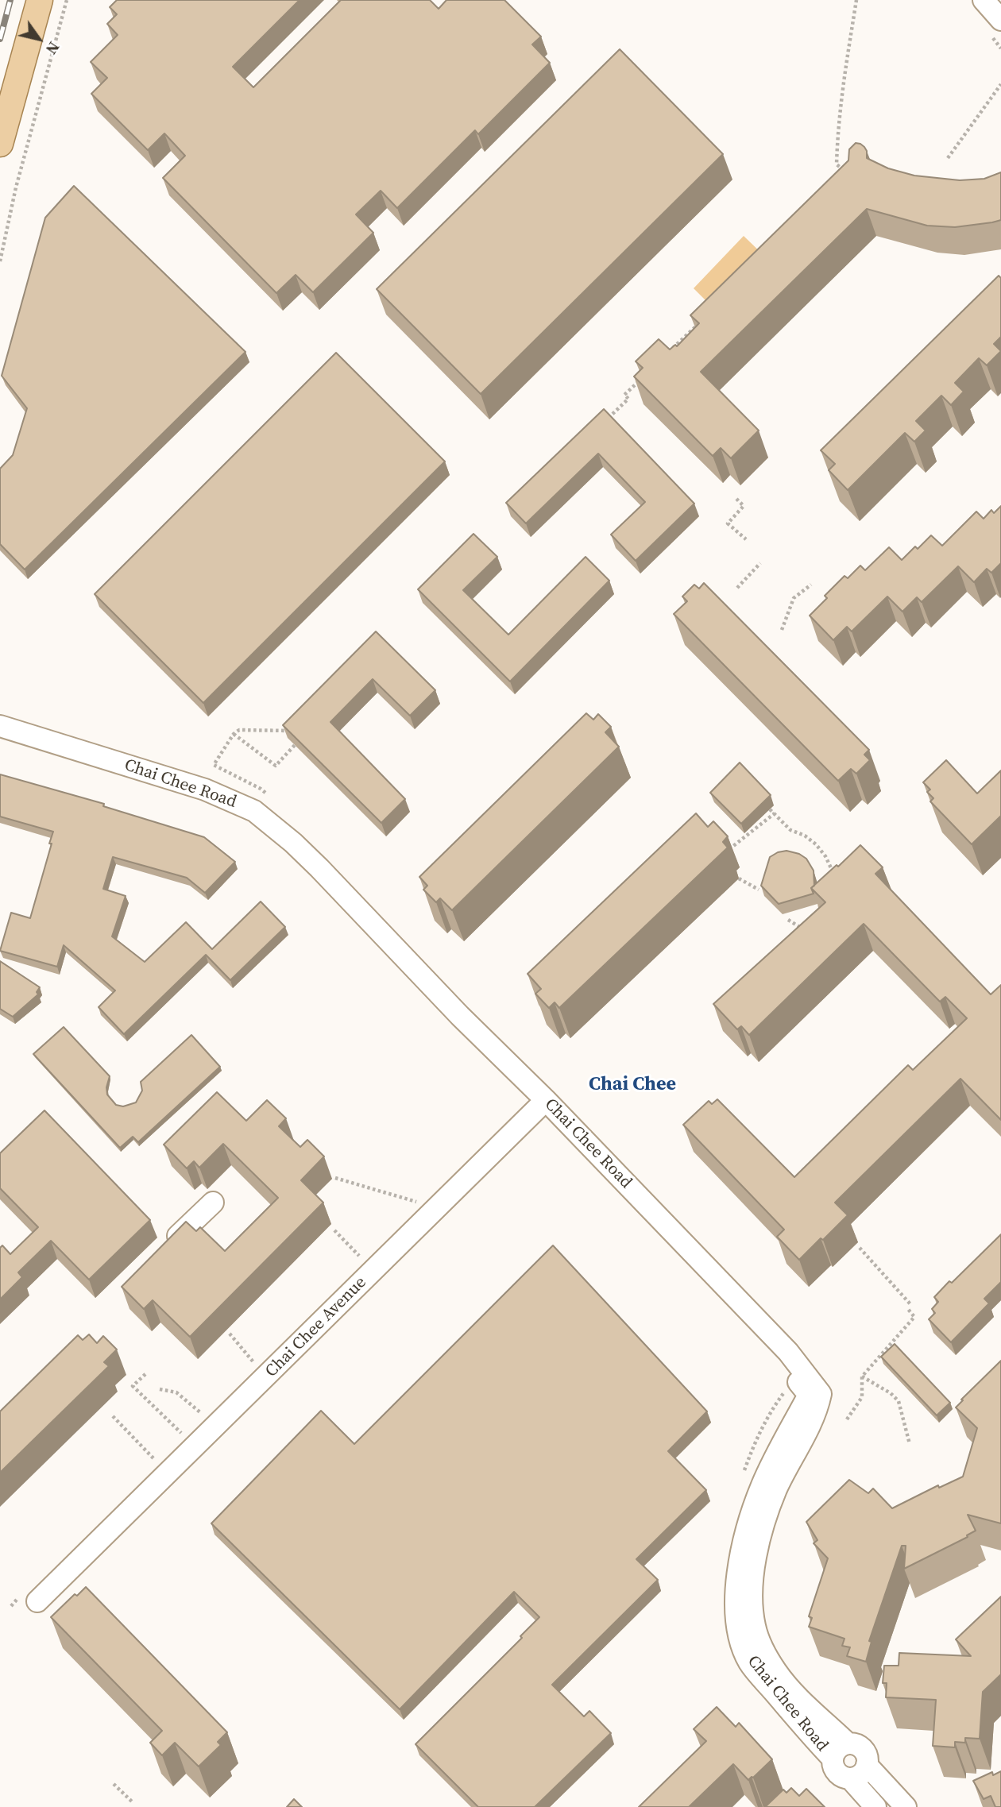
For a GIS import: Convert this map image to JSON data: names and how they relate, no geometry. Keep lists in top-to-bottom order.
{
  "streets": {
    "street": ["Chai Chee Road", "Chai Chee Avenue"]
  },
  "crossings": [
    ["Chai Chee Road", "Chai Chee Avenue"]
  ],
  "districts": ["Chai Chee"],
  "north": "bottom right"
}
